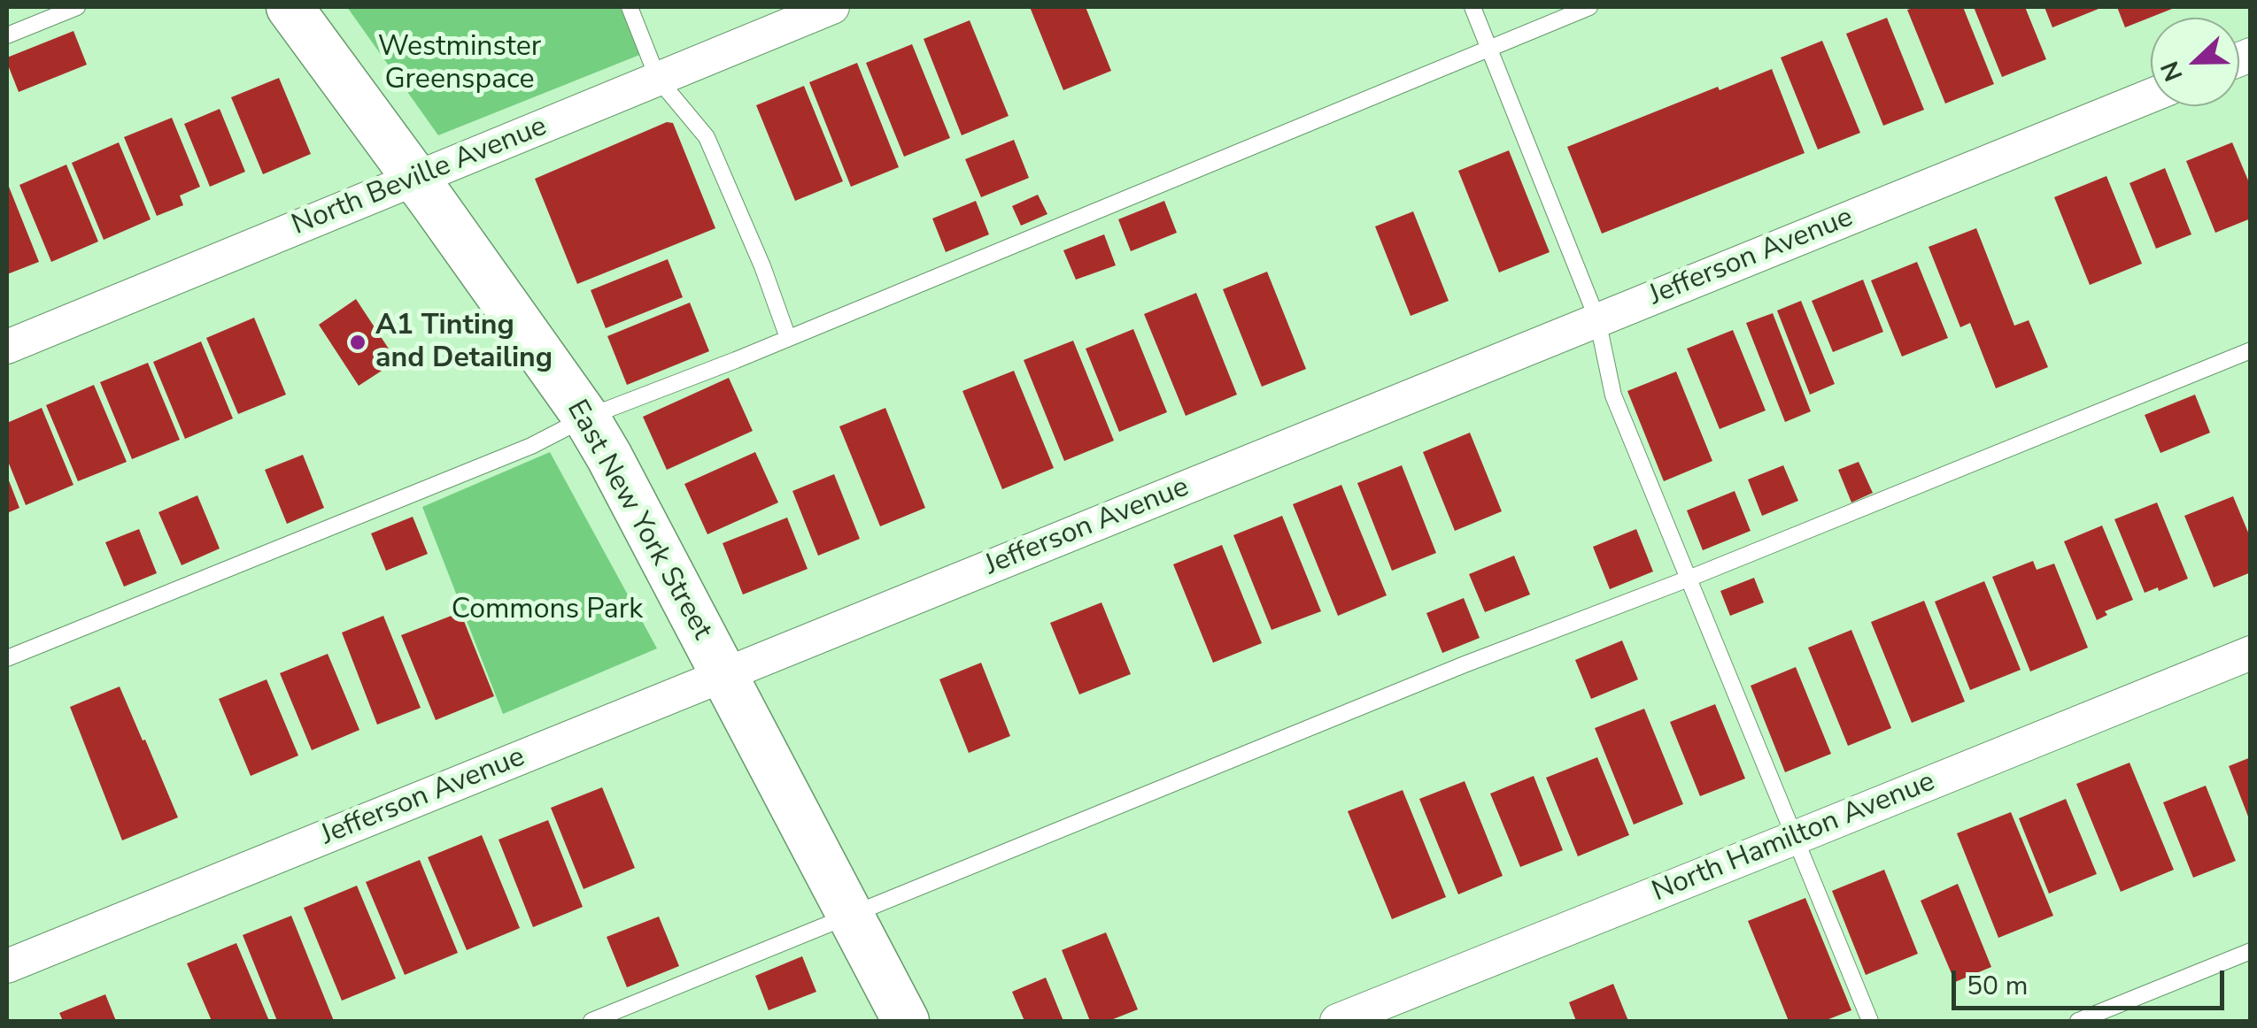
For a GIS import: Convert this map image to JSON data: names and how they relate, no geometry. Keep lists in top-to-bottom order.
{
  "streets": {
    "main road": ["East New York Street"],
    "street": ["North Beville Avenue", "Jefferson Avenue", "North Hamilton Avenue"]
  },
  "crossings": [
    ["North Beville Avenue", "East New York Street"],
    ["Jefferson Avenue", "East New York Street"]
  ],
  "parks": ["Westminster Greenspace", "Commons Park"],
  "places": ["A1 Tinting and Detailing"],
  "scale_bar": "50 m",
  "north": "left"
}
